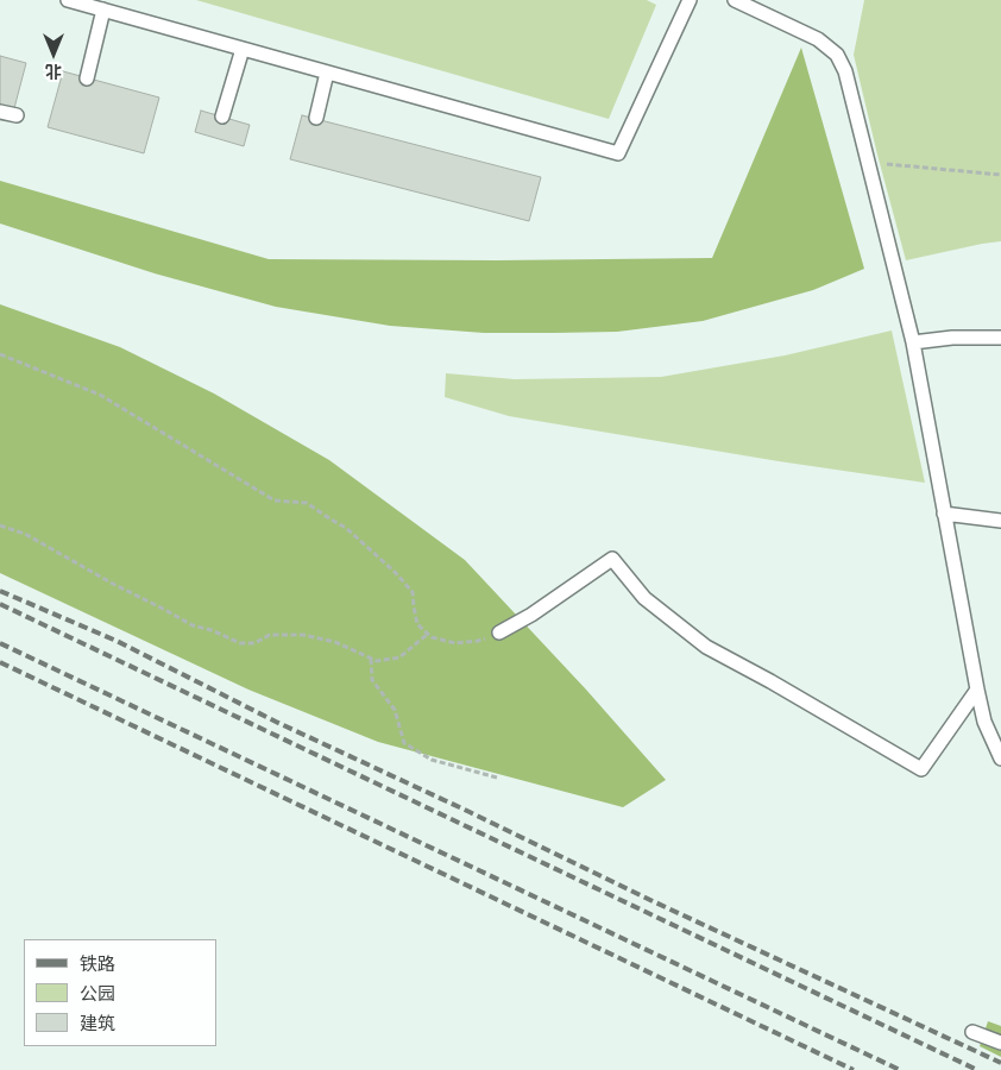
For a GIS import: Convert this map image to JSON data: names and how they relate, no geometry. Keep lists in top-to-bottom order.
{
  "legend": ["铁路", "公园", "建筑"],
  "north": "bottom"
}
